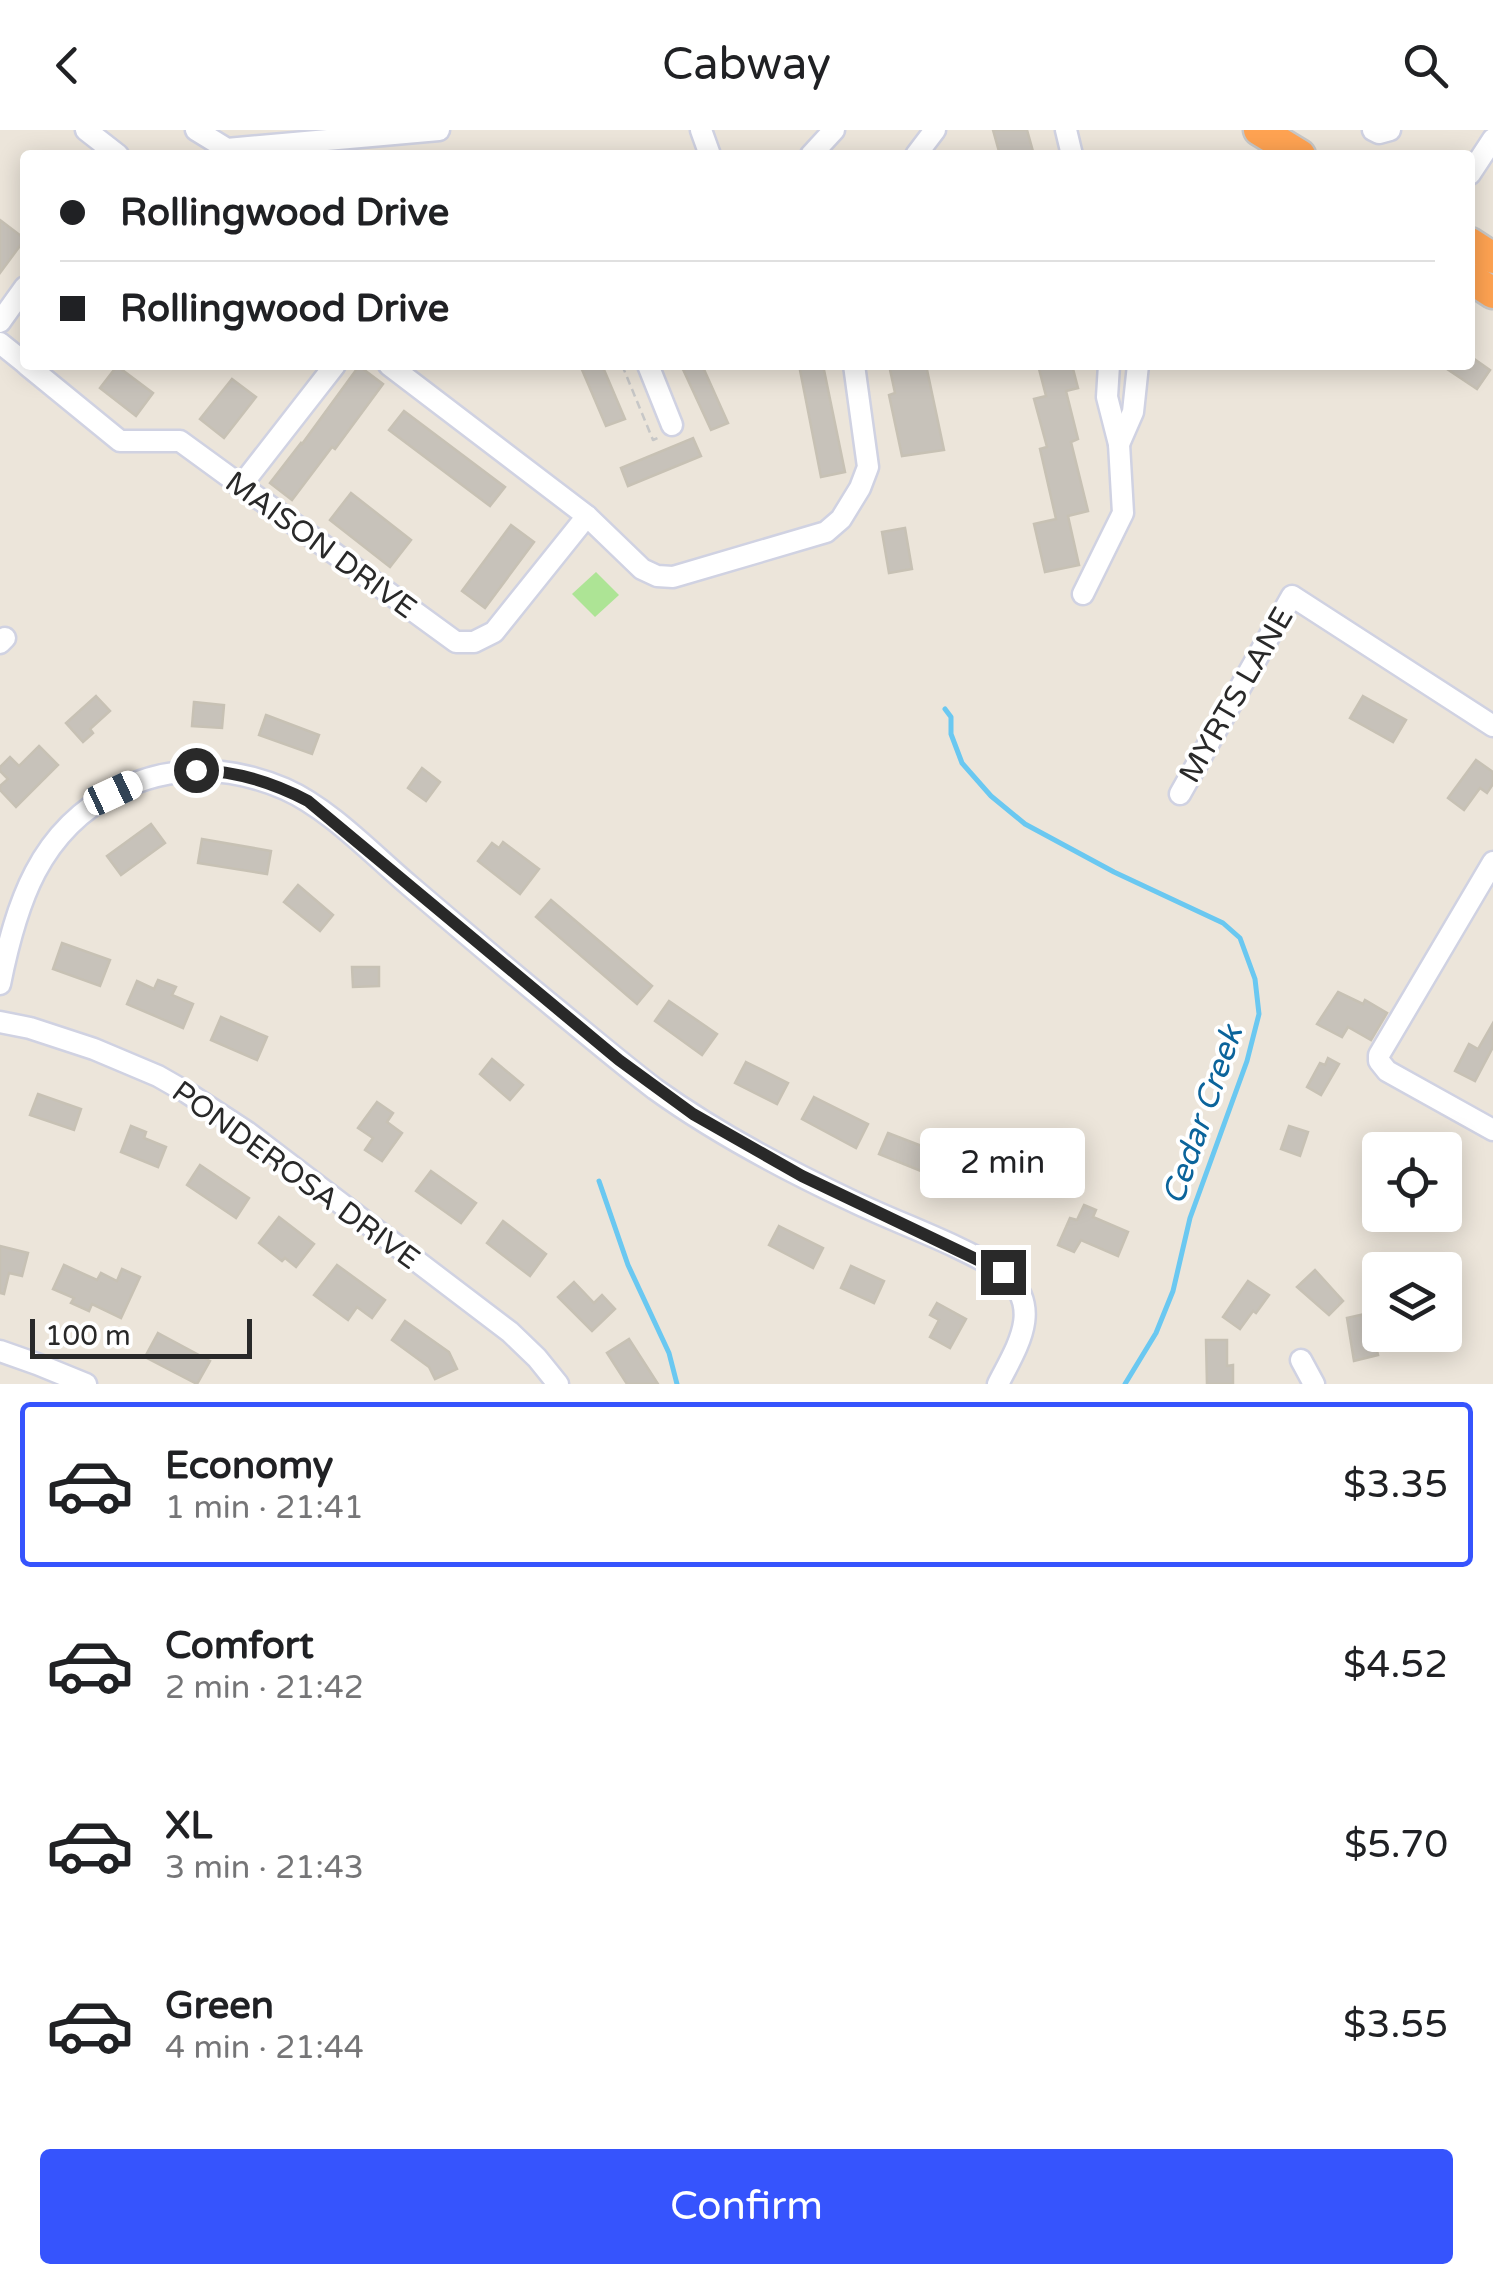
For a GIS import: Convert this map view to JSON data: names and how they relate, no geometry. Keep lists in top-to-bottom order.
{
  "streets": {
    "street": ["MAISON DRIVE", "MYRTS LANE", "PONDEROSA DRIVE"]
  },
  "water": ["Cedar Creek"],
  "scale_bar": "100 m",
  "page": {
    "header": "Cabway",
    "banner": ["Rollingwood Drive", "Rollingwood Drive"],
    "bubble": "2 min",
    "scale": "100 m",
    "list": [
      {
        "name": "Economy",
        "note": "1 min · 21:41",
        "value": "$3.35"
      },
      {
        "name": "Comfort",
        "note": "2 min · 21:42",
        "value": "$4.52"
      },
      {
        "name": "XL",
        "note": "3 min · 21:43",
        "value": "$5.70"
      },
      {
        "name": "Green",
        "note": "4 min · 21:44",
        "value": "$3.55"
      }
    ],
    "buttons": "Confirm"
  }
}
